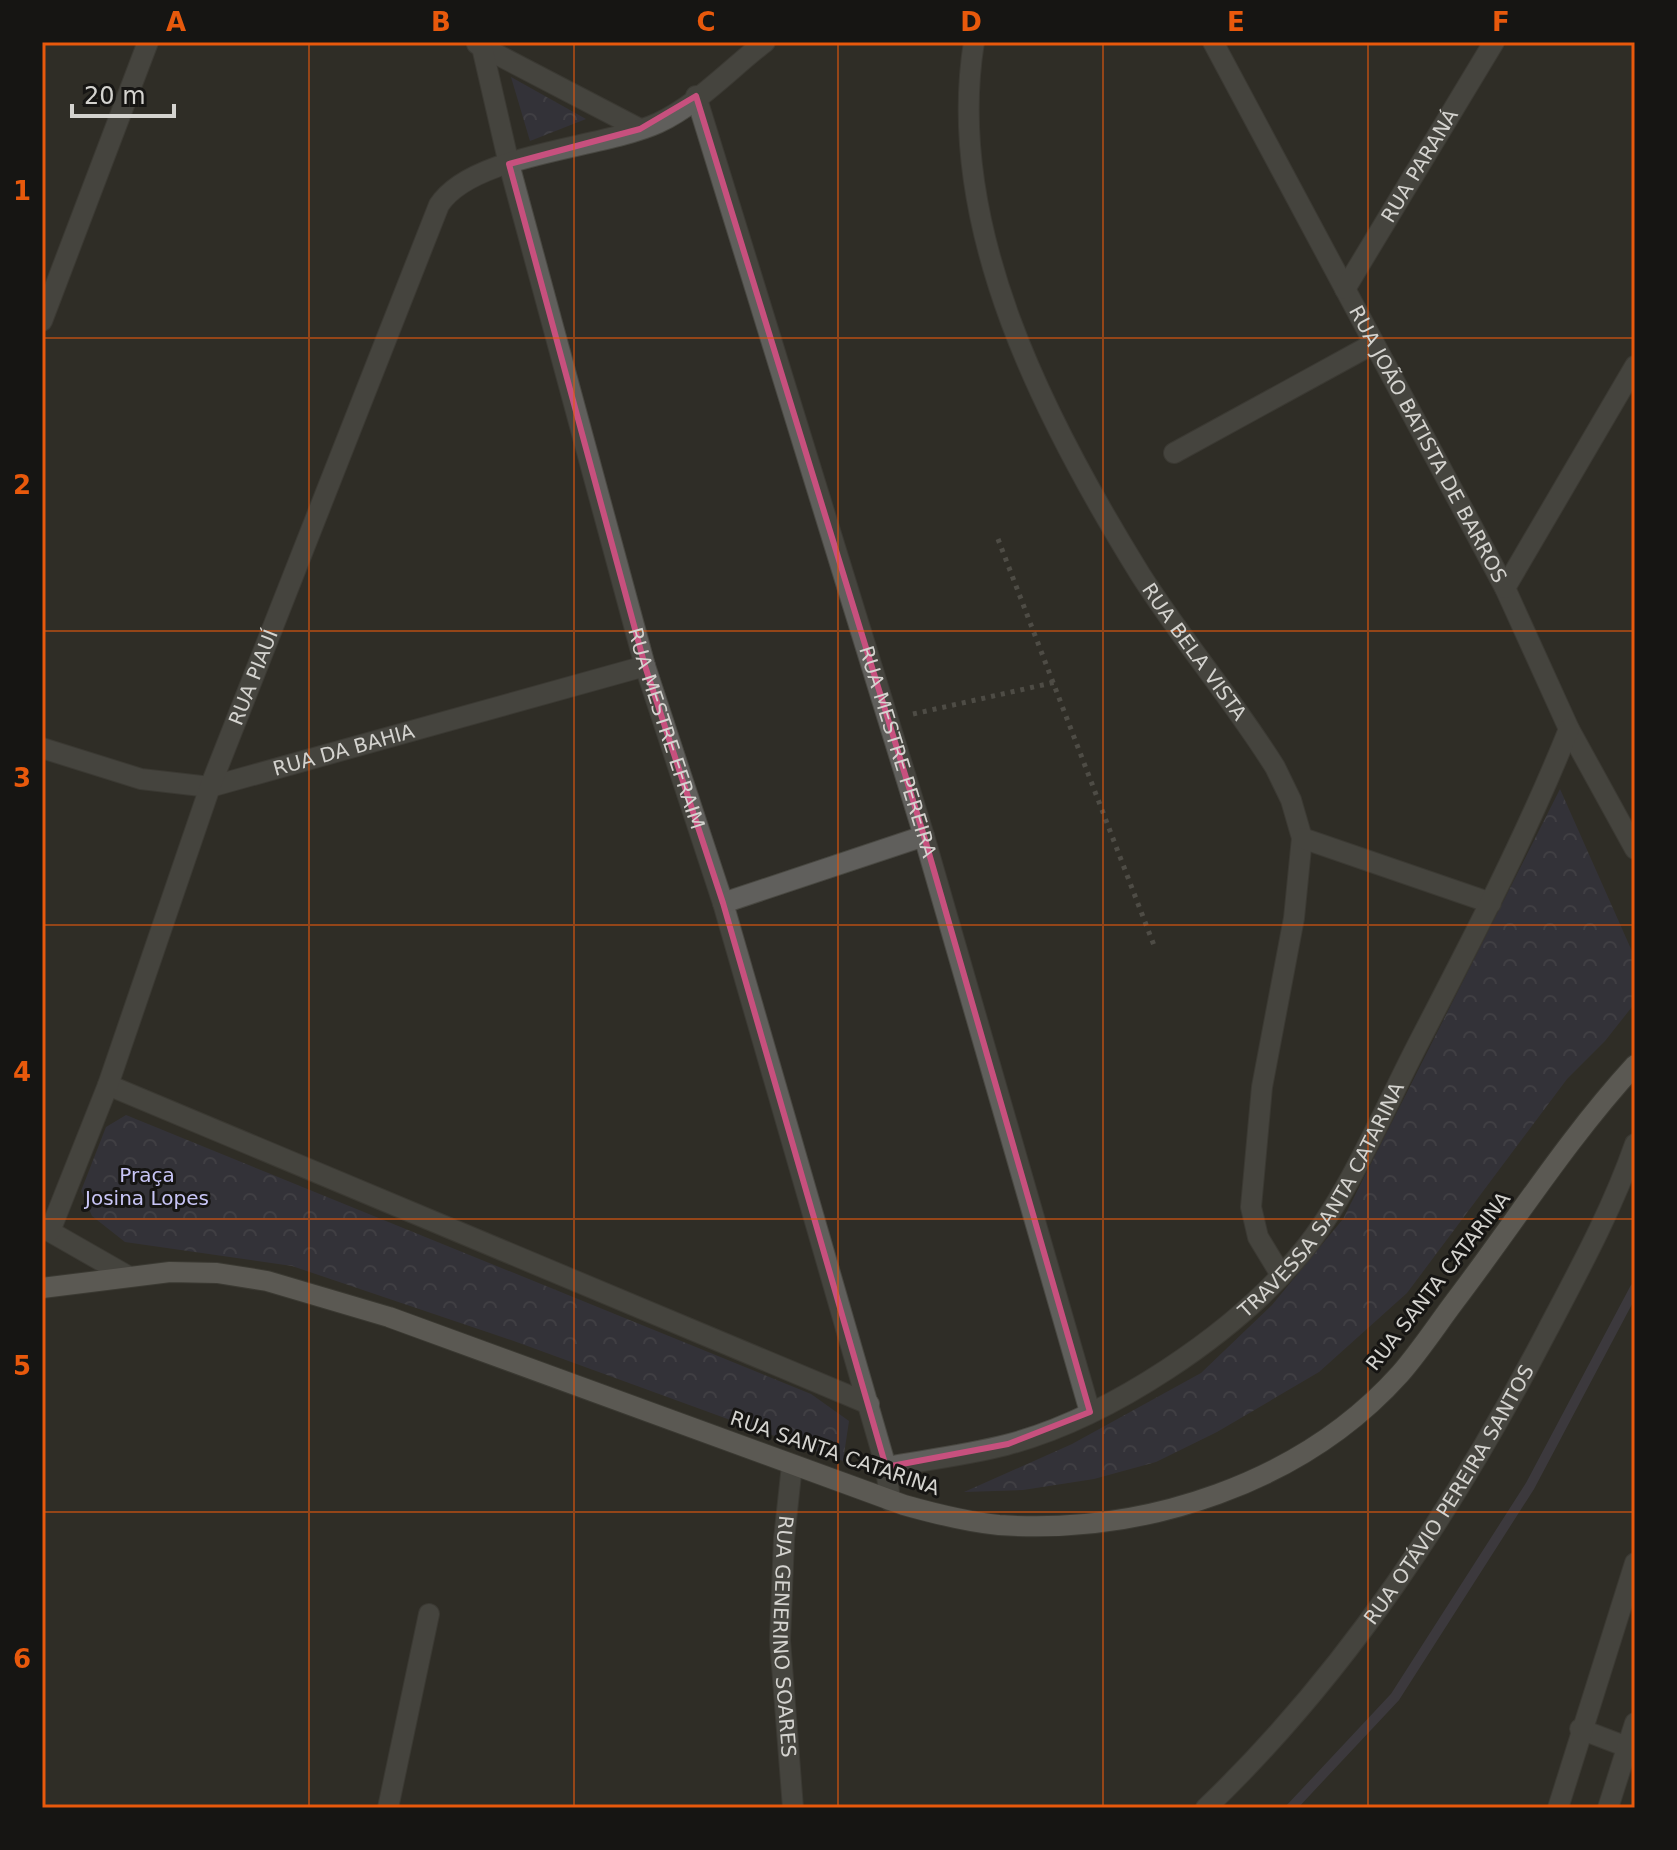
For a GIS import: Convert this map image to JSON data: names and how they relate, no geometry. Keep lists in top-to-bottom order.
{
  "streets": {
    "main road": ["RUA SANTA CATARINA"],
    "street": [
      "RUA PARANÁ",
      "RUA JOÃO BATISTA DE BARROS",
      "RUA BELA VISTA",
      "RUA PIAUÍ",
      "RUA MESTRE EFRAIM",
      "RUA DA BAHIA",
      "RUA MESTRE PEREIRA",
      "TRAVESSA SANTA CATARINA",
      "RUA OTÁVIO PEREIRA SANTOS",
      "RUA GENERINO SOARES"
    ]
  },
  "crossings": [
    ["RUA PARANÁ", "RUA JOÃO BATISTA DE BARROS"],
    ["RUA JOÃO BATISTA DE BARROS", "TRAVESSA SANTA CATARINA"],
    ["RUA BELA VISTA", "TRAVESSA SANTA CATARINA"],
    ["RUA PIAUÍ", "RUA MESTRE EFRAIM"],
    ["RUA PIAUÍ", "RUA DA BAHIA"],
    ["RUA PIAUÍ", "RUA MESTRE PEREIRA"],
    ["RUA MESTRE EFRAIM", "RUA DA BAHIA"],
    ["RUA MESTRE EFRAIM", "TRAVESSA SANTA CATARINA"],
    ["RUA MESTRE EFRAIM", "RUA SANTA CATARINA"],
    ["RUA MESTRE PEREIRA", "TRAVESSA SANTA CATARINA"],
    ["RUA SANTA CATARINA", "RUA GENERINO SOARES"]
  ],
  "parks": ["Praça Josina Lopes"],
  "scale_bar": "20 m",
  "grid": {
    "columns": [
      "A",
      "B",
      "C",
      "D",
      "E",
      "F"
    ],
    "rows": [
      "1",
      "2",
      "3",
      "4",
      "5",
      "6"
    ]
  }
}
